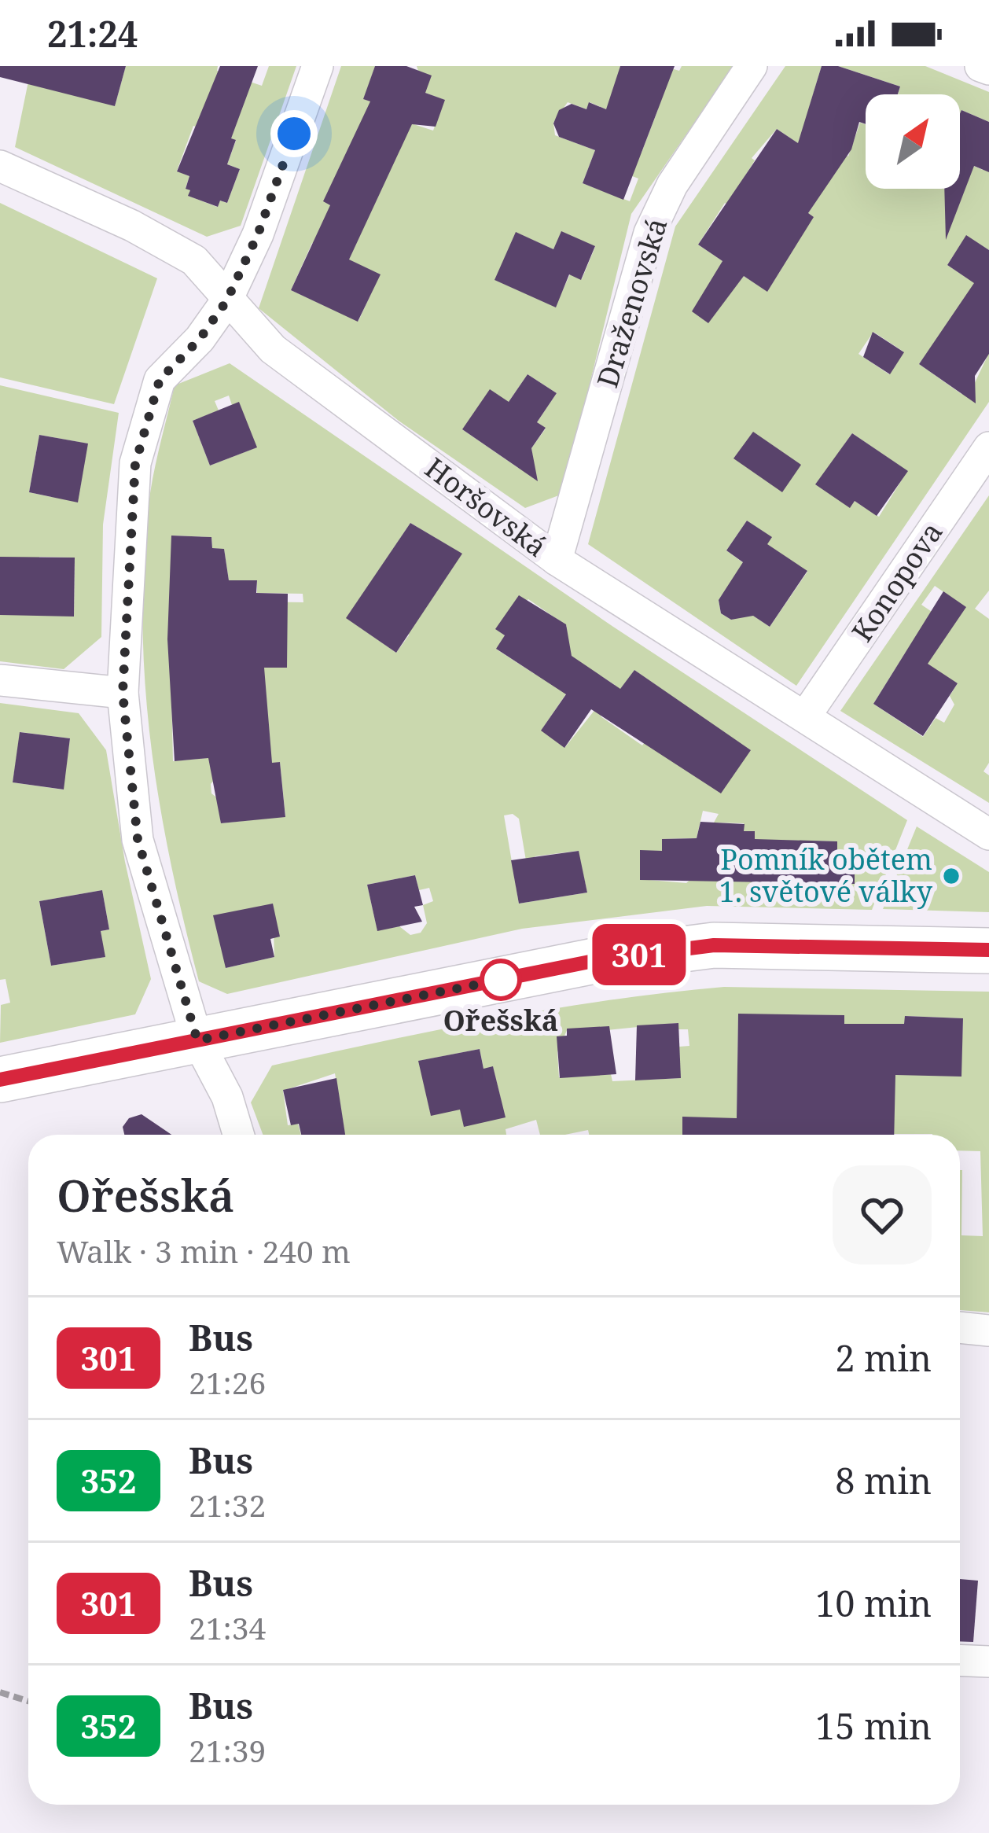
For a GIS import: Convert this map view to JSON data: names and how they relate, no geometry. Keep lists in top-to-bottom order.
{
  "streets": {
    "street": ["Draženovská", "Horšovská", "Konopova"]
  },
  "crossings": [
    ["Draženovská", "Horšovská"],
    ["Horšovská", "Konopova"]
  ],
  "places": ["Pomník obětem 1. světové války", "Ořešská"],
  "lines": ["bus line 301"],
  "north": "top right",
  "page": {
    "status": "21:24",
    "on_map": "301",
    "heading": ["Ořešská", "Walk · 3 min · 240 m"],
    "list": [
      {
        "mark": "301",
        "name": "Bus",
        "note": "21:26",
        "value": "2 min"
      },
      {
        "mark": "352",
        "name": "Bus",
        "note": "21:32",
        "value": "8 min"
      },
      {
        "mark": "301",
        "name": "Bus",
        "note": "21:34",
        "value": "10 min"
      },
      {
        "mark": "352",
        "name": "Bus",
        "note": "21:39",
        "value": "15 min"
      }
    ]
  }
}
